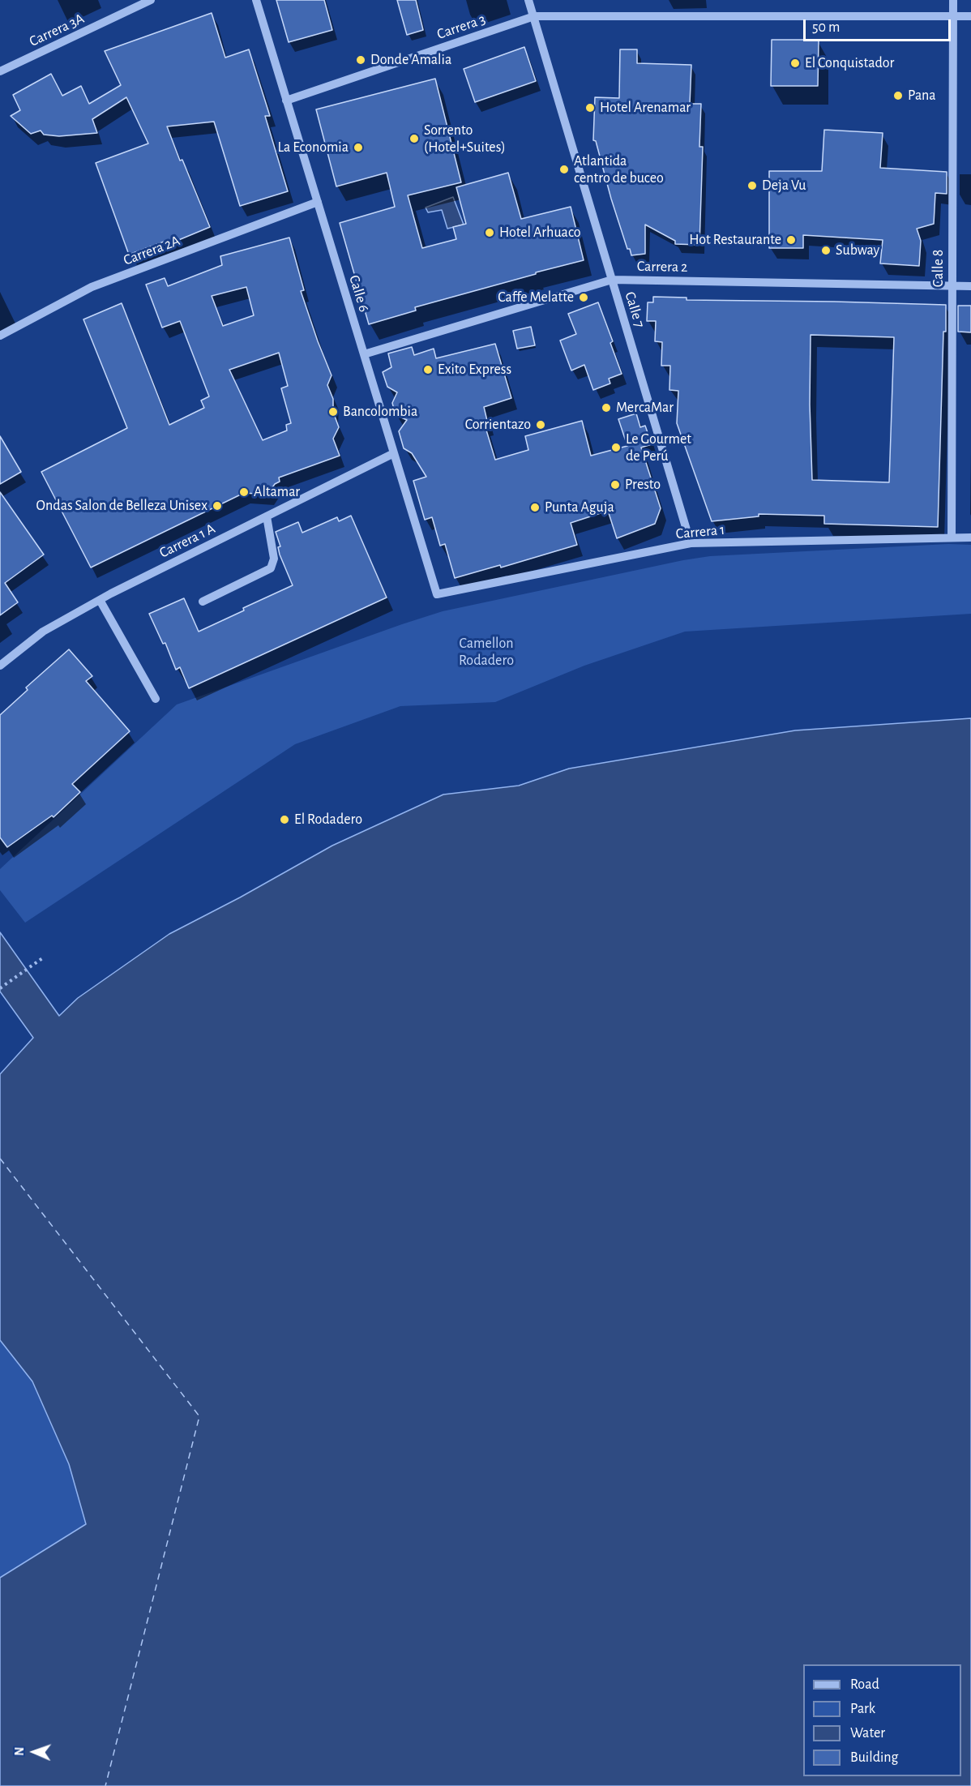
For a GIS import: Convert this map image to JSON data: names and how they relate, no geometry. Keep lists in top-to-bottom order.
{
  "streets": {
    "street": [
      "Carrera 3",
      "Carrera 3A",
      "Carrera 2A",
      "Carrera 2",
      "Calle 8",
      "Calle 6",
      "Calle 7",
      "Carrera 1",
      "Carrera 1 A"
    ]
  },
  "crossings": [
    ["Carrera 3", "Calle 8"],
    ["Carrera 3", "Calle 6"],
    ["Carrera 3", "Calle 7"],
    ["Carrera 2A", "Calle 6"],
    ["Carrera 2", "Calle 8"],
    ["Carrera 2", "Calle 6"],
    ["Carrera 2", "Calle 7"],
    ["Calle 8", "Carrera 1"],
    ["Calle 6", "Carrera 1"],
    ["Calle 6", "Carrera 1 A"],
    ["Calle 7", "Carrera 1"]
  ],
  "parks": ["Camellon Rodadero"],
  "places": [
    "Donde Amalia",
    "El Conquistador",
    "Pana",
    "Hotel Arenamar",
    "Sorrento (Hotel+Suites)",
    "La Economia",
    "Atlantida centro de buceo",
    "Deja Vu",
    "Hotel Arhuaco",
    "Hot Restaurante",
    "Subway",
    "Caffe Melatte",
    "Exito Express",
    "MercaMar",
    "Bancolombia",
    "Corrientazo",
    "Le Gourmet de Perú",
    "Presto",
    "Altamar",
    "Ondas Salon de Belleza Unisex",
    "Punta Aguja",
    "El Rodadero"
  ],
  "legend": [
    "Road",
    "Park",
    "Water",
    "Building"
  ],
  "scale_bar": "50 m",
  "north": "left"
}
